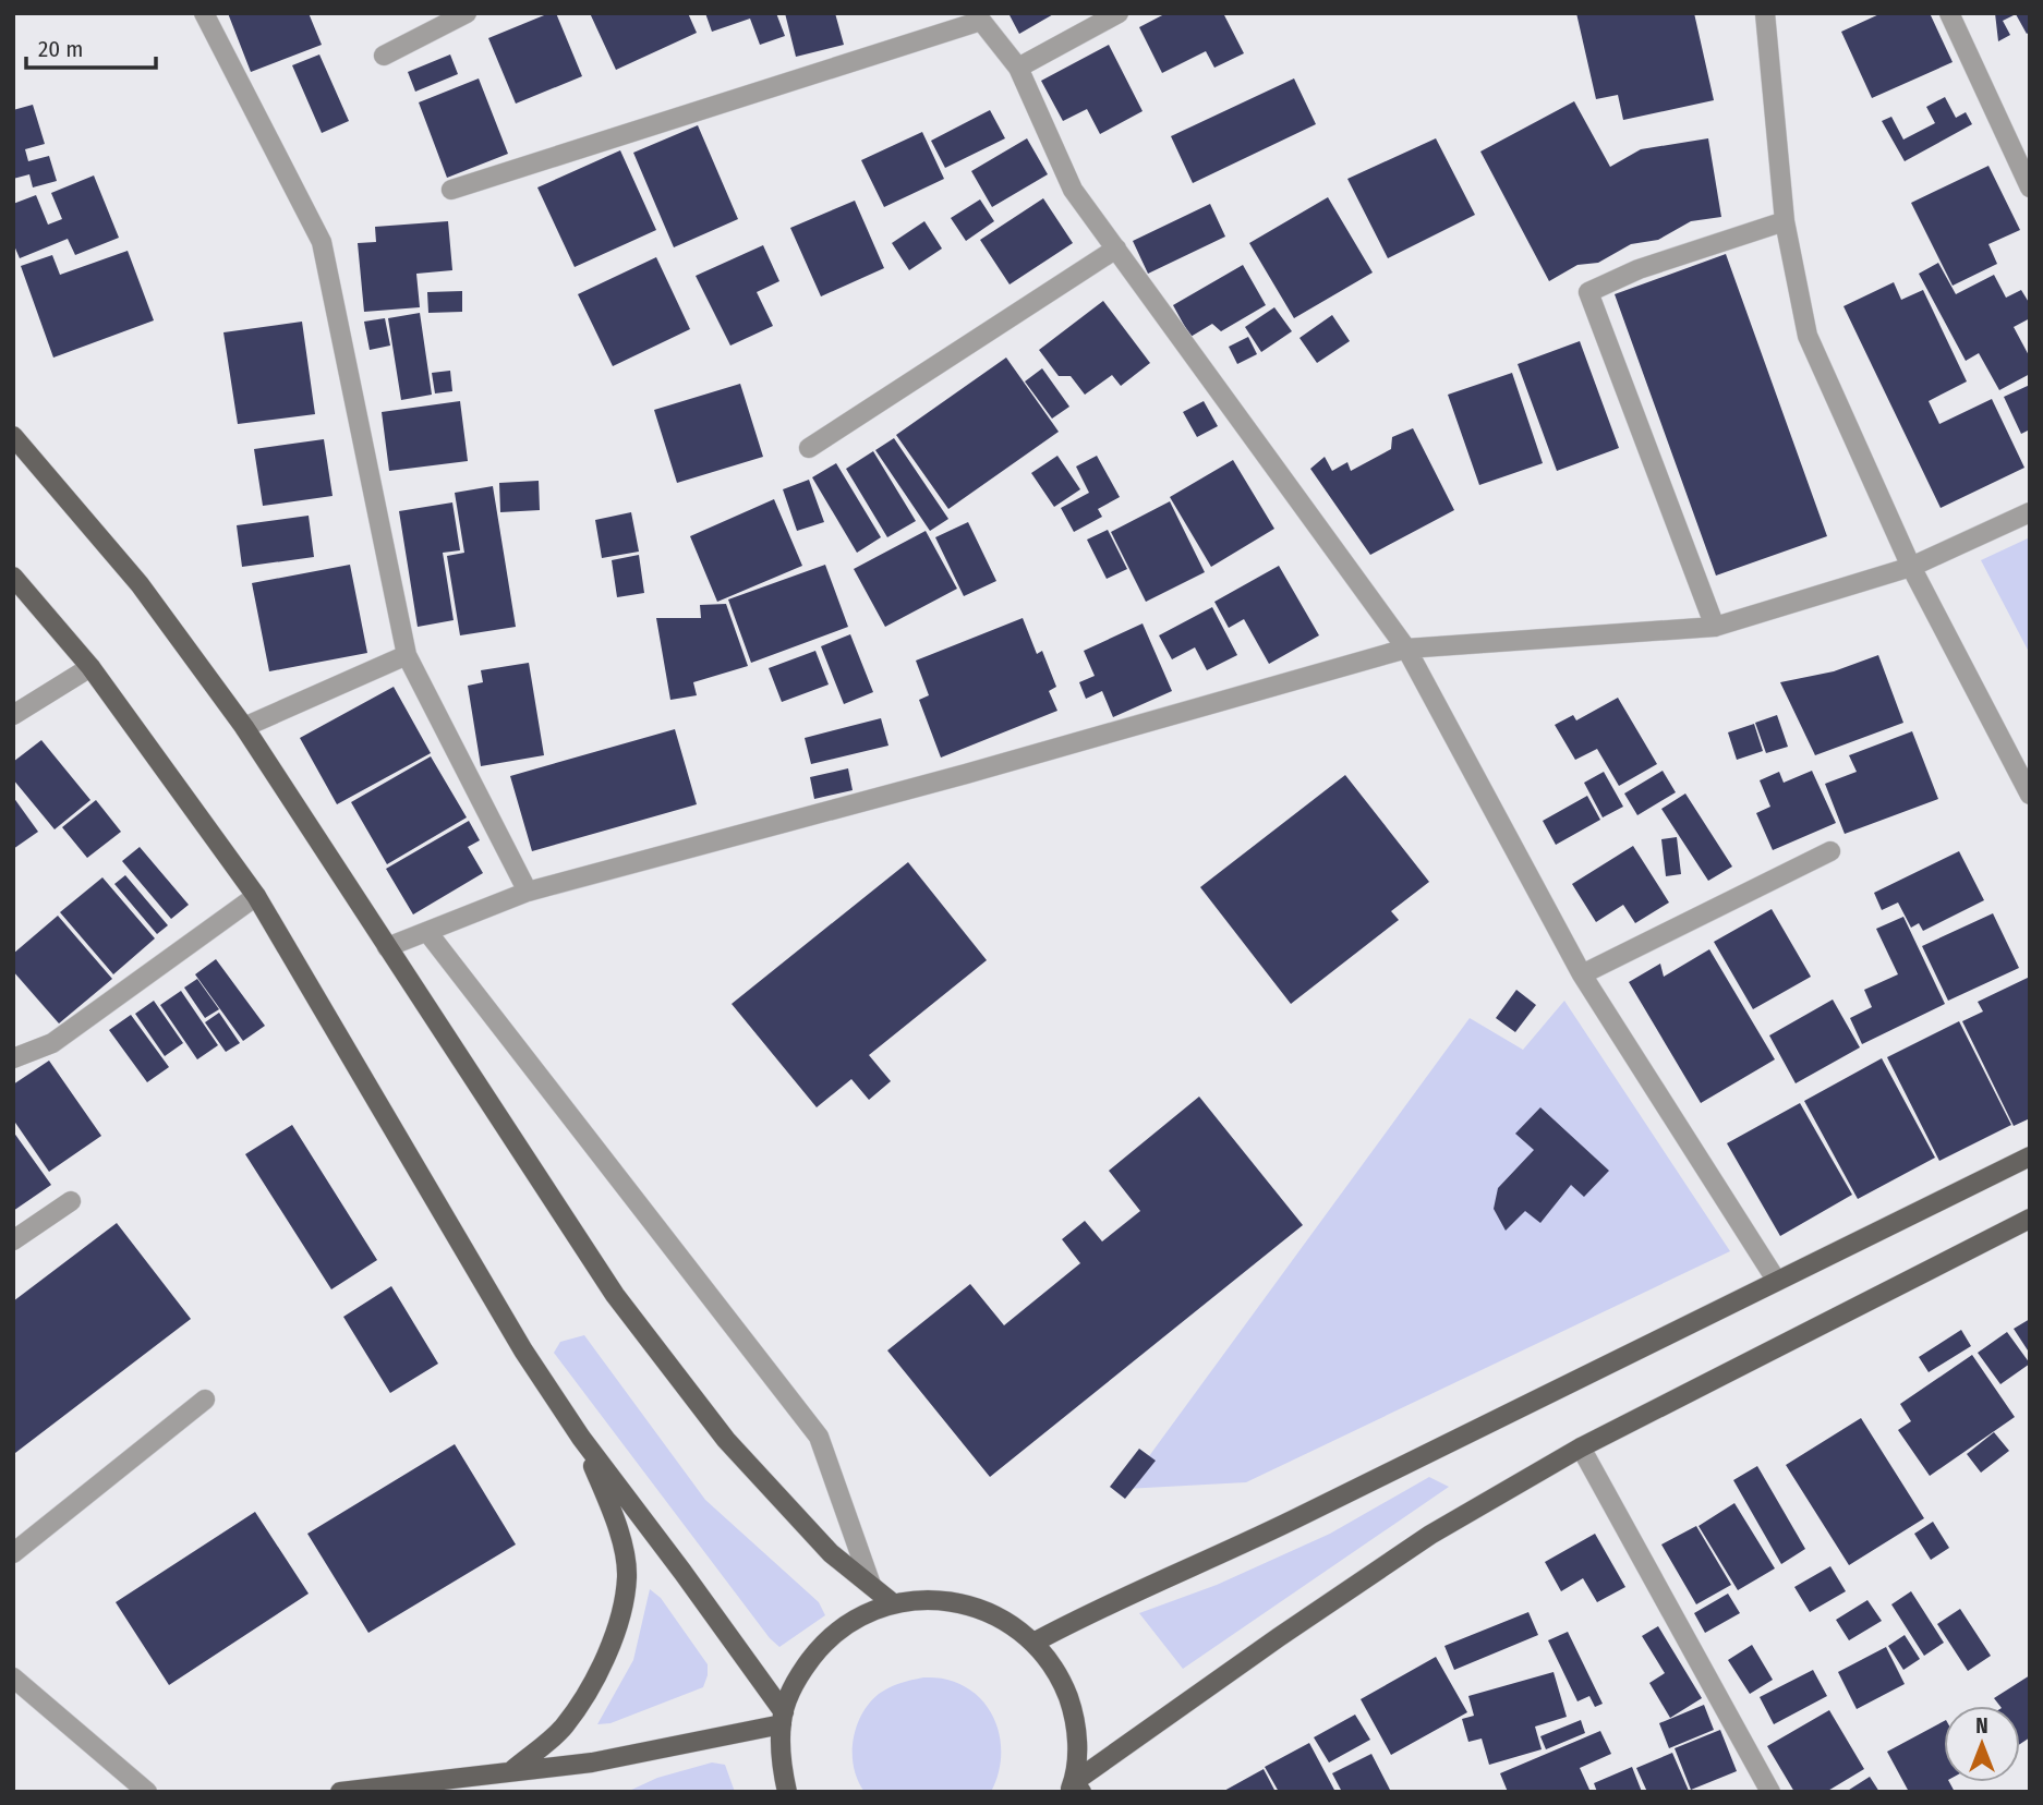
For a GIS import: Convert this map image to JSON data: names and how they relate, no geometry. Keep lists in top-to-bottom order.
{
  "scale_bar": "20 m",
  "north": "top"
}
